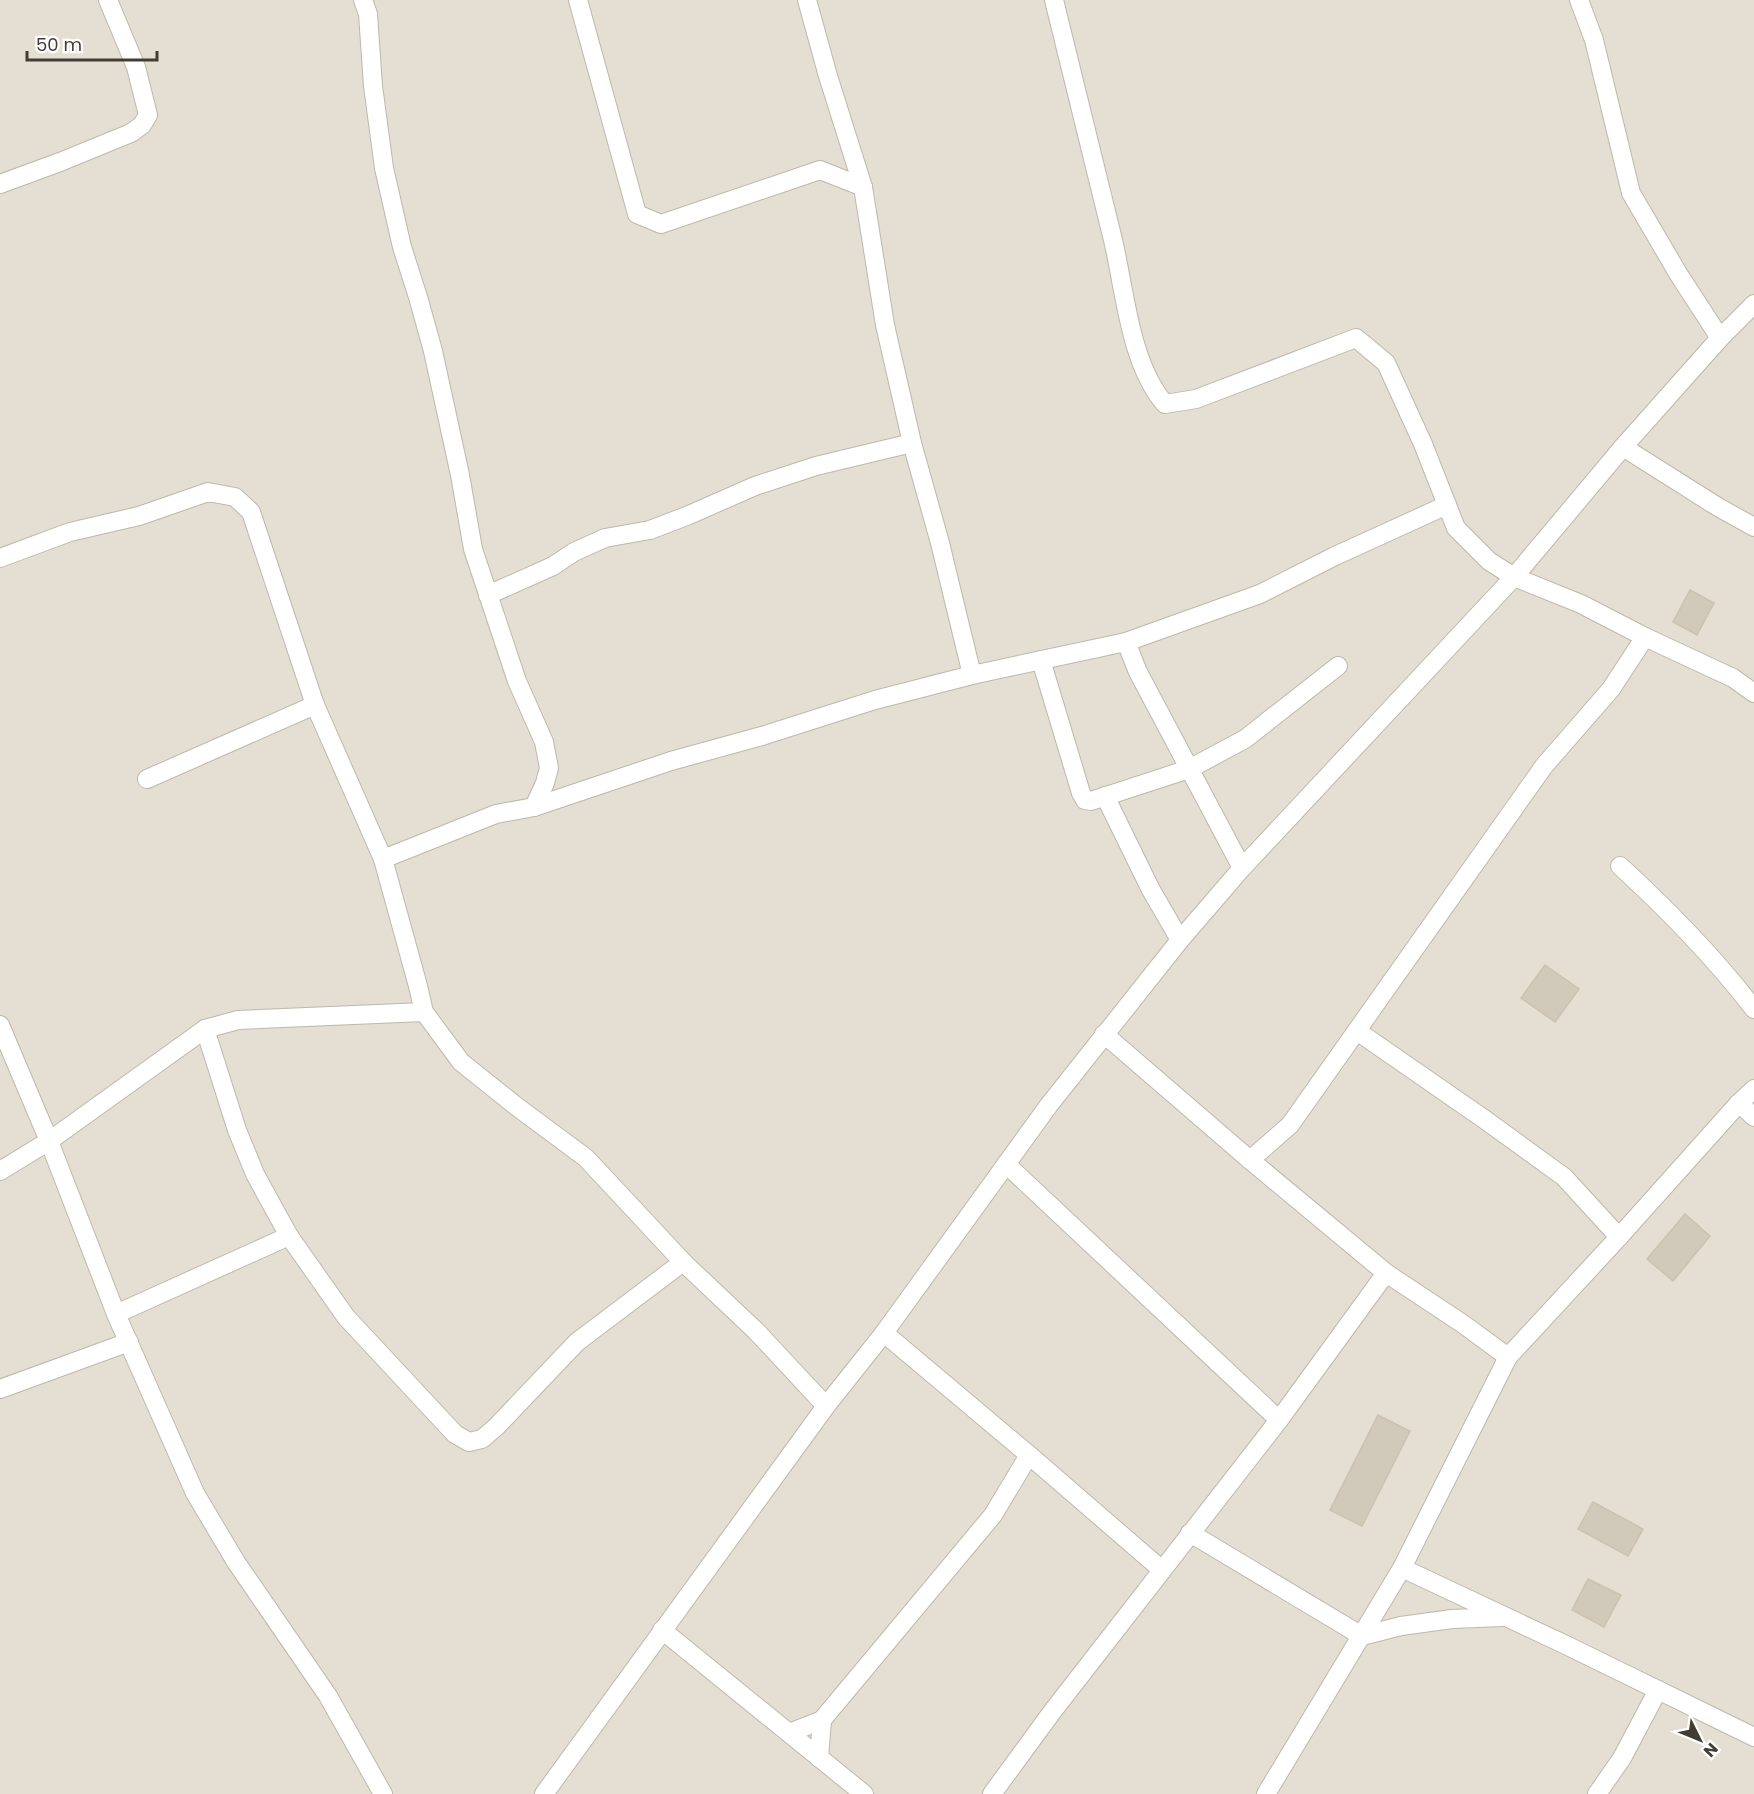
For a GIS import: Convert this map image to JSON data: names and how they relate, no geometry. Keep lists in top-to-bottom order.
{
  "scale_bar": "50 m",
  "north": "bottom right"
}
